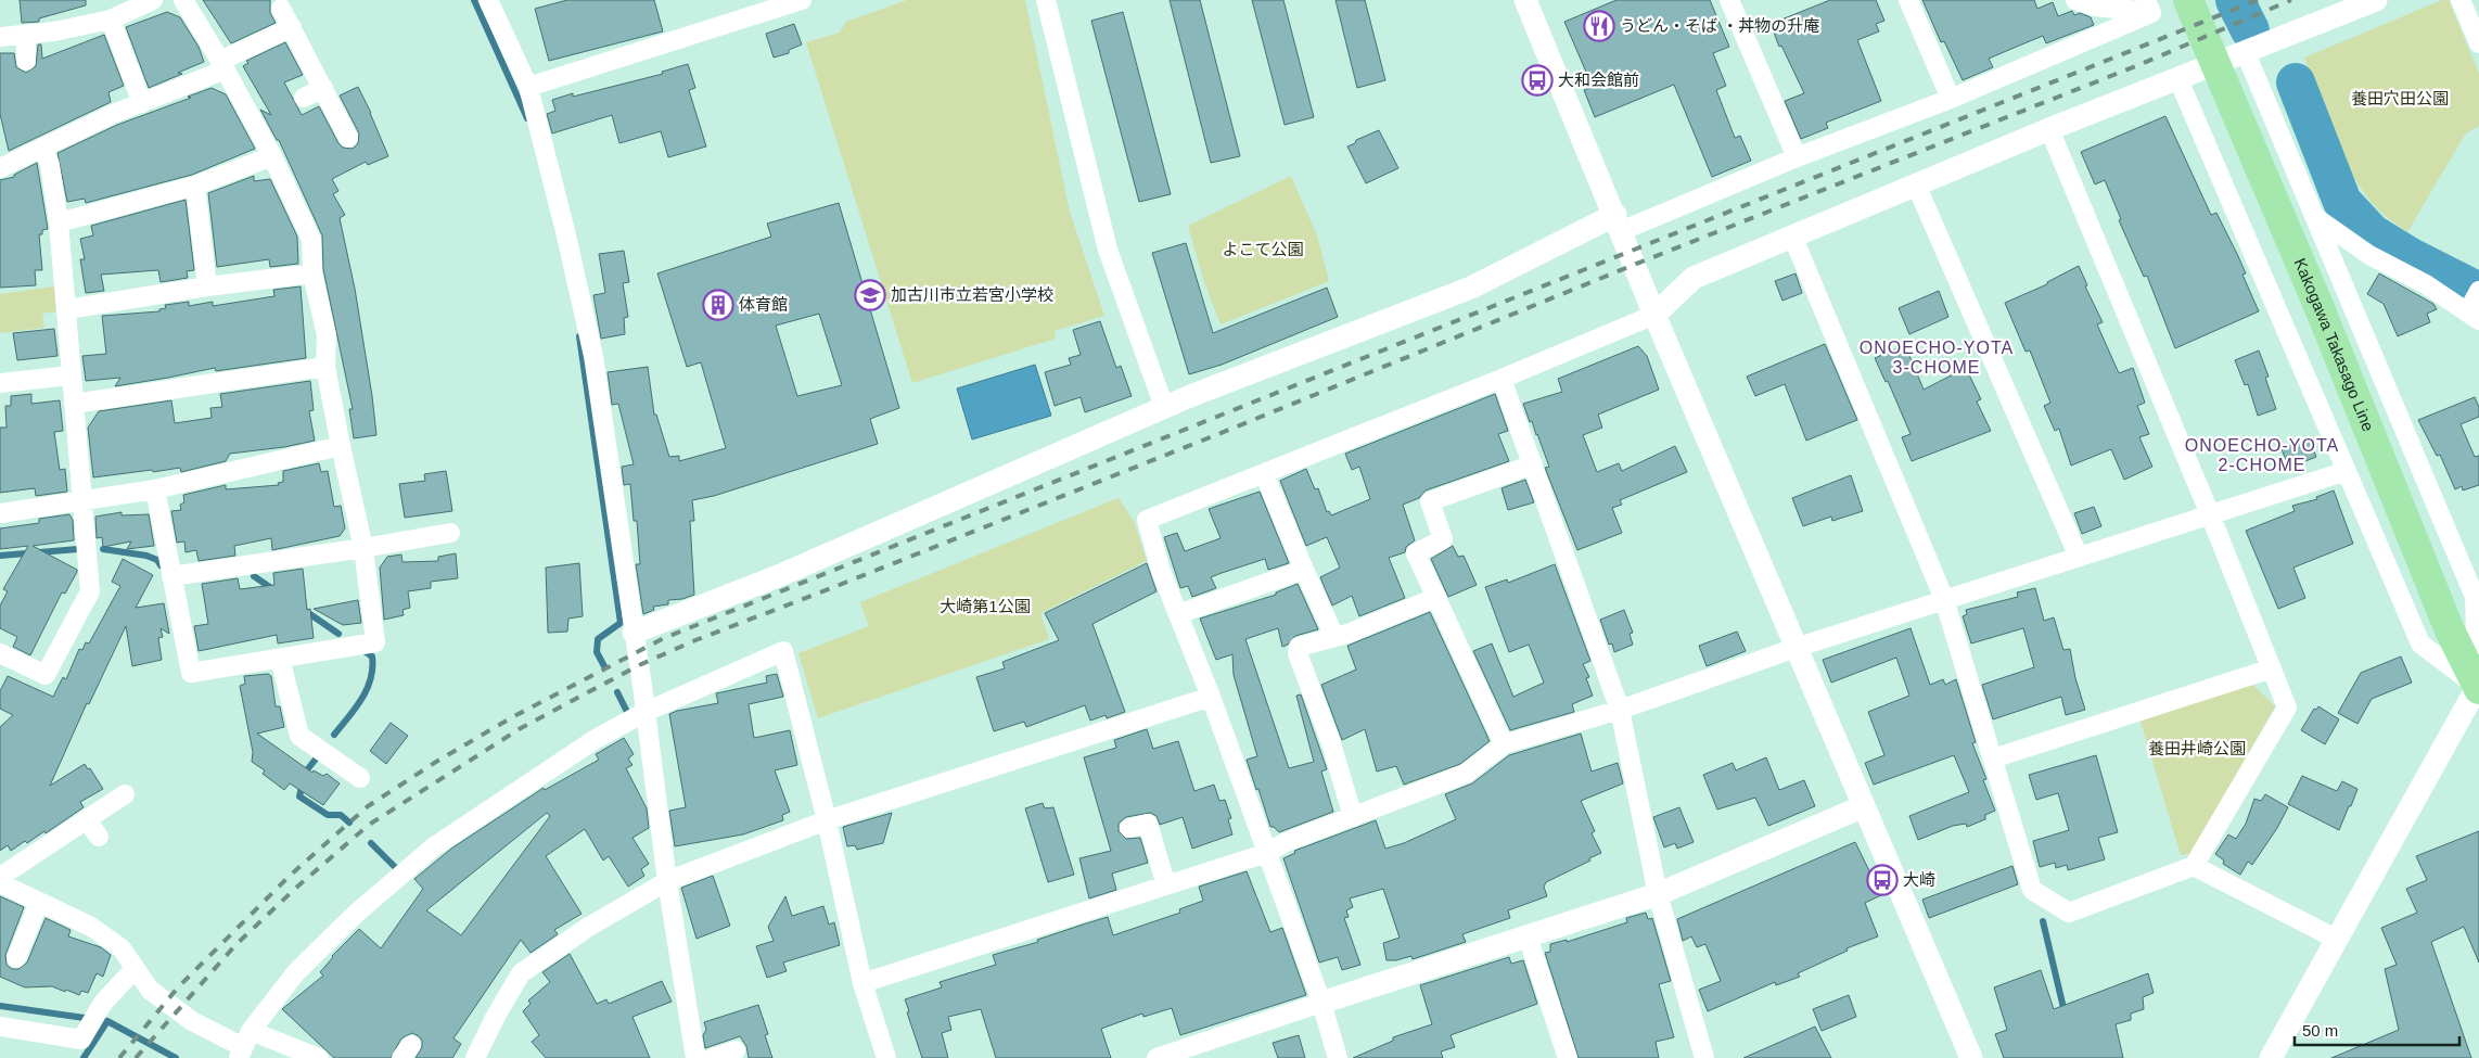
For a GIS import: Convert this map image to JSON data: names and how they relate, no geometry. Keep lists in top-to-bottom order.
{
  "streets": {
    "main road": ["Kakogawa Takasago Line"]
  },
  "districts": ["ONOECHO-YOTA 3-CHOME", "ONOECHO-YOTA 2-CHOME"],
  "parks": [
    "養田穴田公園",
    "よこて公園",
    "大崎第1公園",
    "養田井崎公園"
  ],
  "places": {
    "restaurant": ["うどん・そば ・丼物の升庵"],
    "bus stop": ["大和会館前", "大崎"],
    "school or university": ["加古川市立若宮小学校"],
    "building": ["体育館"]
  },
  "scale_bar": "50 m"
}
